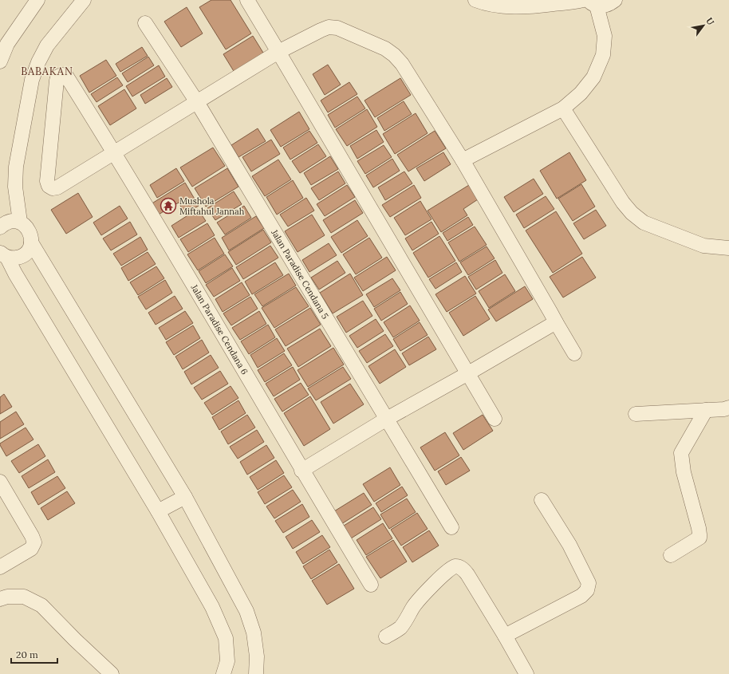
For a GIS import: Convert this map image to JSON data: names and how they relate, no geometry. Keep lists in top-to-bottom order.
{
  "streets": {
    "street": ["Jalan Paradise Cendana 5", "Jalan Paradise Cendana 6"]
  },
  "districts": ["BABAKAN"],
  "places": {
    "temple": ["Mushola Miftahul Jannah"]
  },
  "scale_bar": "20 m",
  "north": "top right"
}
